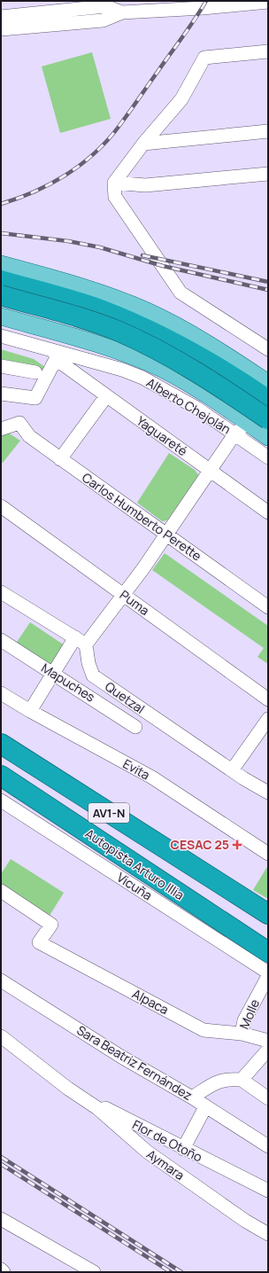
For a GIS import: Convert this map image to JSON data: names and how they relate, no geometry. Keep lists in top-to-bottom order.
{
  "streets": {
    "highway": ["AV1-N", "Autopista Arturo Illia"],
    "street": [
      "Alberto Chejolán",
      "Yaguareté",
      "Carlos Humberto Perette",
      "Puma",
      "Mapuches",
      "Quetzal",
      "Evita",
      "Vicuña",
      "Alpaca",
      "Molle",
      "Sara Beatriz Fernández",
      "Flor de Otoño",
      "Aymara"
    ]
  },
  "crossings": [
    ["Alberto Chejolán", "Yaguareté"],
    ["Alpaca", "Molle"],
    ["Flor de Otoño", "Aymara"]
  ],
  "places": {
    "health": ["CESAC 25"]
  }
}
